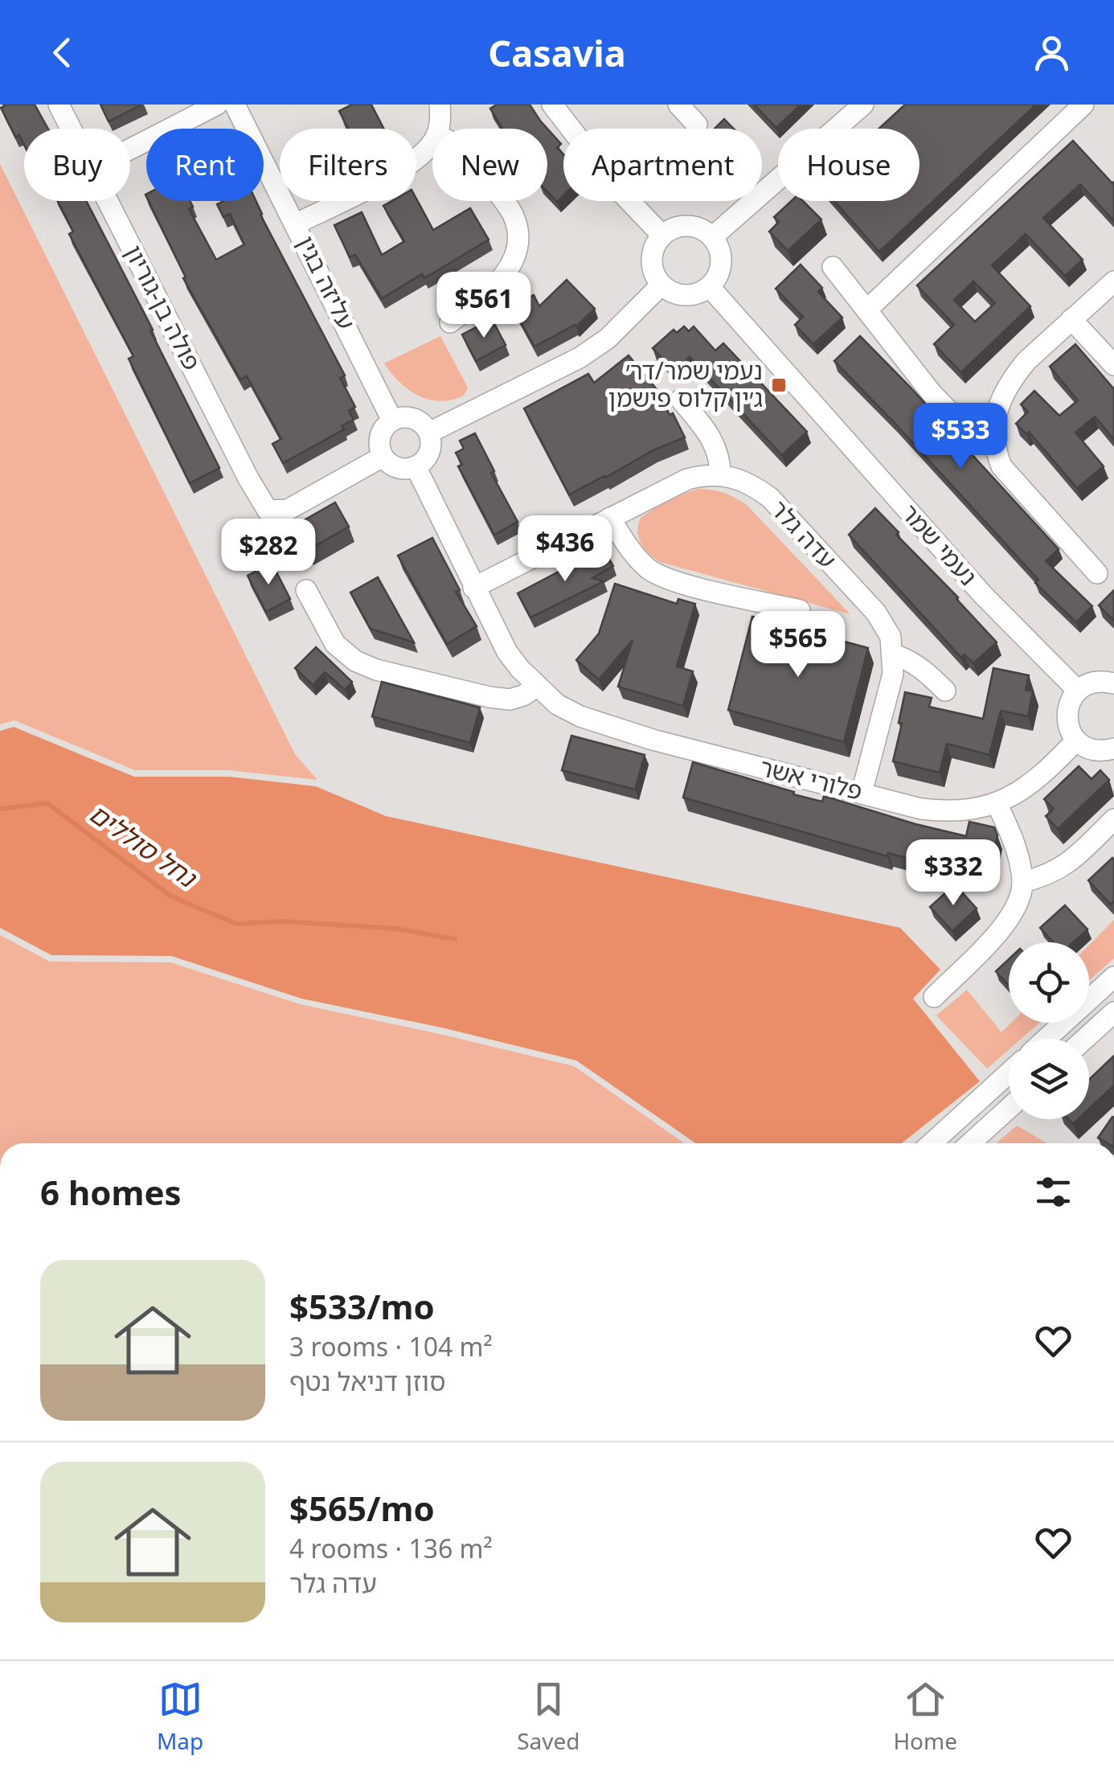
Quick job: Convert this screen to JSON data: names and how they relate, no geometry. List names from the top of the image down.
{
  "streets": {
    "street": [
      "עליזה בגין",
      "פולה בן-גוריון",
      "עדה גלר",
      "נעמי שמר",
      "פלורי אשר"
    ]
  },
  "crossings": [
    ["עליזה בגין", "פולה בן-גוריון"],
    ["עליזה בגין", "פלורי אשר"],
    ["פולה בן-גוריון", "פלורי אשר"],
    ["עדה גלר", "פלורי אשר"]
  ],
  "water": ["נחל סוללים"],
  "places": {
    "transit": ["נעמי שמר/דר׳ ג׳ין קלוס פישמן"]
  },
  "page": {
    "header": "Casavia",
    "chip": [
      "Buy",
      "Rent",
      "Filters",
      "New",
      "Apartment",
      "House"
    ],
    "price": [
      "$561",
      "$533",
      "$436",
      "$282",
      "$565",
      "$332"
    ],
    "heading": "6 homes",
    "list": [
      {
        "name": "$533/mo",
        "note": "3 rooms · 104 m² · סוזן דניאל נטף"
      },
      {
        "name": "$565/mo",
        "note": "4 rooms · 136 m² · עדה גלר"
      }
    ],
    "tabs": ["Map", "Saved", "Home"]
  }
}
